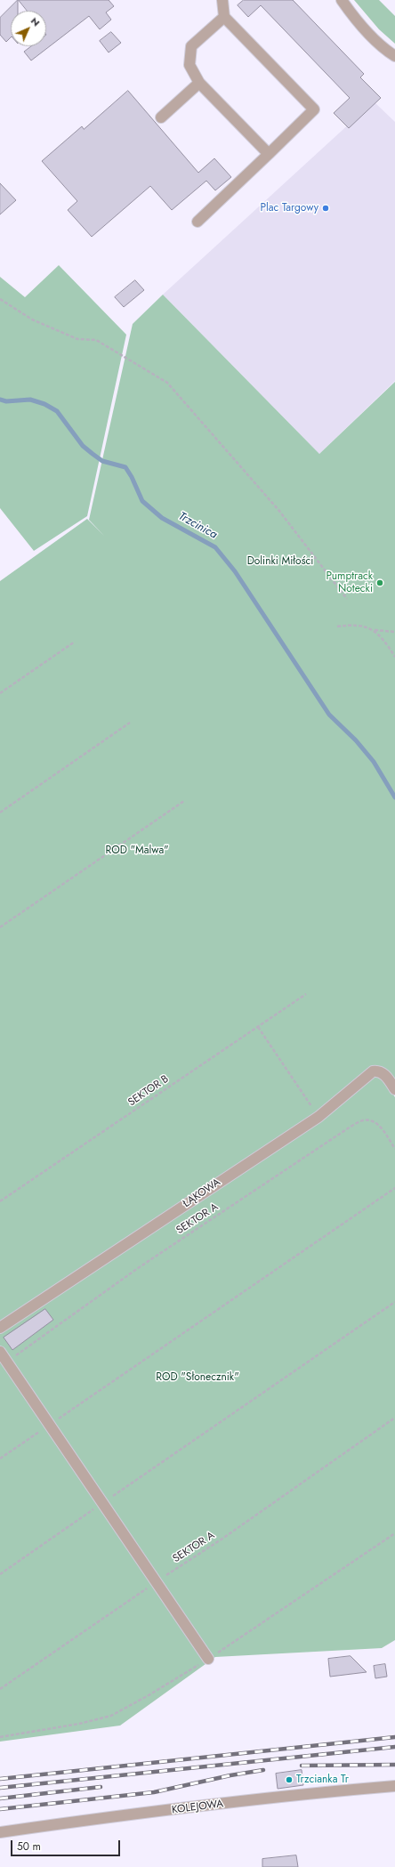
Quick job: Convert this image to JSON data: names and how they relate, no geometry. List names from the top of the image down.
{
  "streets": {
    "street": ["ŁĄKOWA", "KOLEJOWA"],
    "path": ["SEKTOR B", "SEKTOR A"]
  },
  "water": ["Trzcinica"],
  "parks": ["Dolinki Miłości", "ROD \"Malwa\"", "ROD \"Słonecznik\""],
  "places": ["Plac Targowy", "Pumptrack Notecki", "Trzcianka Tr"],
  "scale_bar": "50 m",
  "north": "top right"
}
